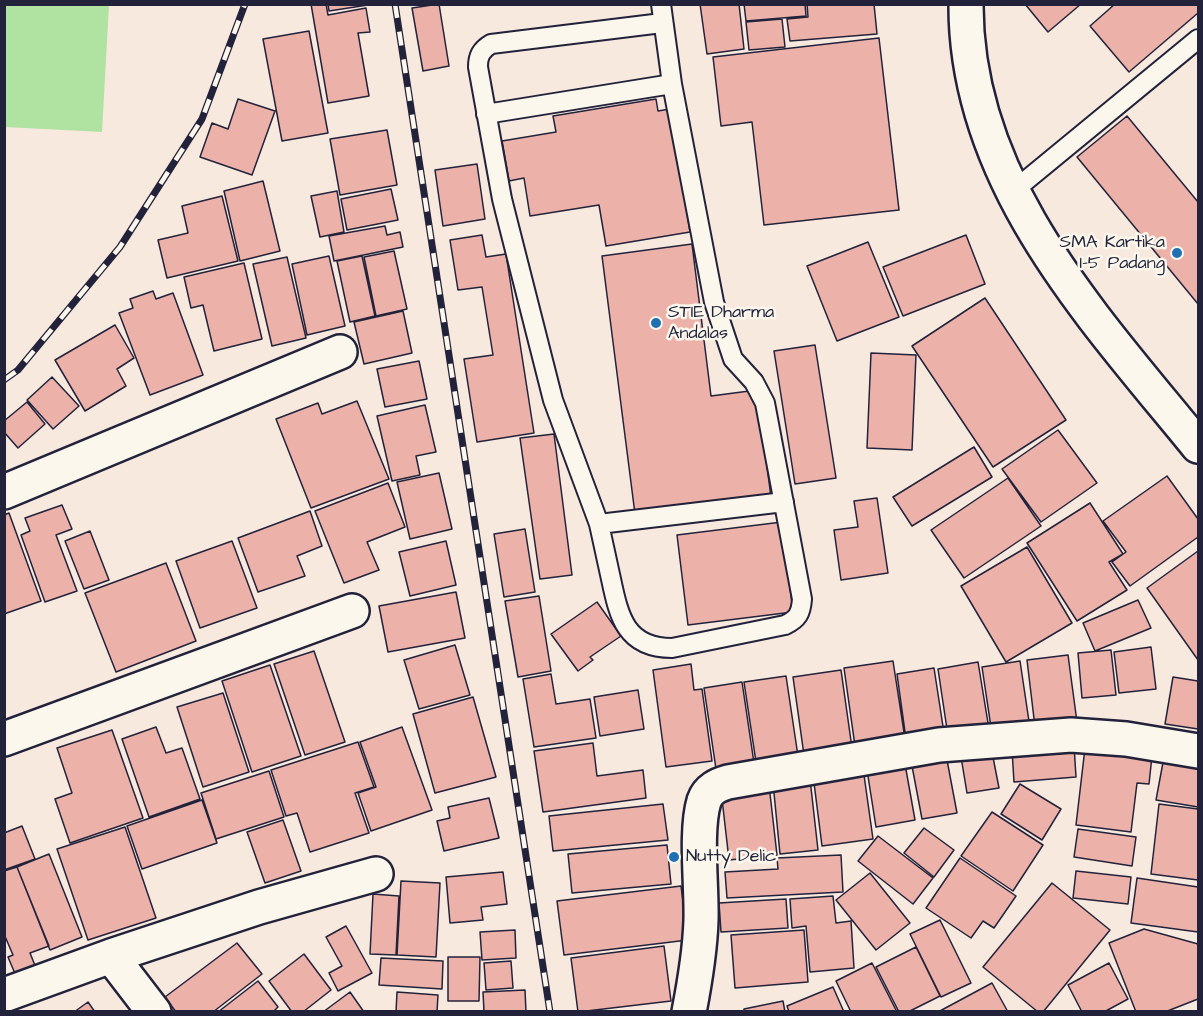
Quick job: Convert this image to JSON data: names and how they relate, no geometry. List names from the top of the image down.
{
  "places": ["SMA Kartika I-5 Padang", "STIE Dharma Andalas", "Nutty Delic"]
}
